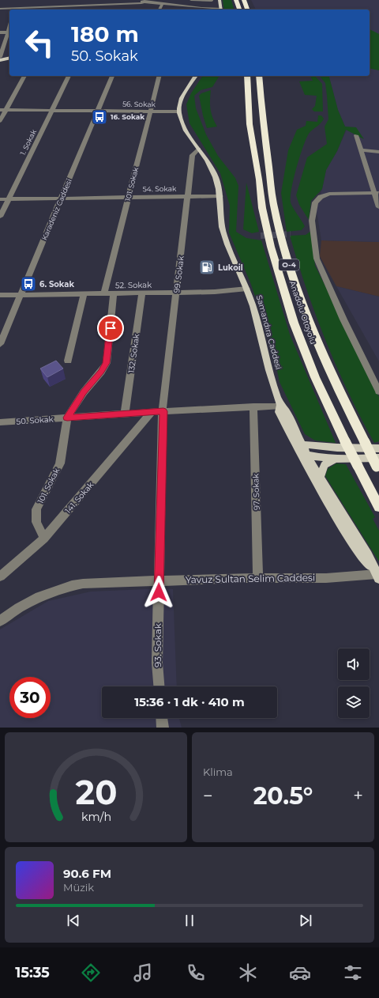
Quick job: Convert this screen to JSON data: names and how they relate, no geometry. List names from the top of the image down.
{
  "streets": {
    "highway": ["O-4", "Anadolu Otoyolu"],
    "main road": ["Samandıra Caddesi"],
    "street": [
      "56. Sokak",
      "1. Sokak",
      "101. Sokak",
      "54. Sokak",
      "Karadeniz Caddesi",
      "99. Sokak",
      "52. Sokak",
      "132. Sokak",
      "50. Sokak",
      "97. Sokak",
      "141. Sokak",
      "Yavuz Sultan Selim Caddesi",
      "93. Sokak"
    ]
  },
  "crossings": [
    ["56. Sokak", "101. Sokak"],
    ["56. Sokak", "Karadeniz Caddesi"],
    ["56. Sokak", "Samandıra Caddesi"],
    ["1. Sokak", "54. Sokak"],
    ["101. Sokak", "54. Sokak"],
    ["101. Sokak", "52. Sokak"],
    ["101. Sokak", "50. Sokak"],
    ["101. Sokak", "141. Sokak"],
    ["54. Sokak", "Karadeniz Caddesi"],
    ["54. Sokak", "99. Sokak"],
    ["54. Sokak", "Samandıra Caddesi"],
    ["Karadeniz Caddesi", "52. Sokak"],
    ["99. Sokak", "52. Sokak"],
    ["99. Sokak", "Samandıra Caddesi"],
    ["99. Sokak", "50. Sokak"],
    ["52. Sokak", "Samandıra Caddesi"],
    ["52. Sokak", "132. Sokak"],
    ["Samandıra Caddesi", "50. Sokak"],
    ["Samandıra Caddesi", "Yavuz Sultan Selim Caddesi"],
    ["132. Sokak", "50. Sokak"],
    ["50. Sokak", "97. Sokak"],
    ["50. Sokak", "141. Sokak"],
    ["97. Sokak", "Yavuz Sultan Selim Caddesi"],
    ["Yavuz Sultan Selim Caddesi", "93. Sokak"]
  ],
  "places": {
    "bus stop": ["16. Sokak", "6. Sokak"],
    "fuel station": ["Lukoil"]
  },
  "page": {
    "turn": ["180 m", "50. Sokak"],
    "limit": "30",
    "trip": "15:36 · 1 dk · 410 m",
    "tile": "Klima",
    "heat": ["−", "20.5°", "+"],
    "song": ["90.6 FM", "Müzik"],
    "tabs": "15:35",
    "gauge": ["20", "km/h"]
  }
}
